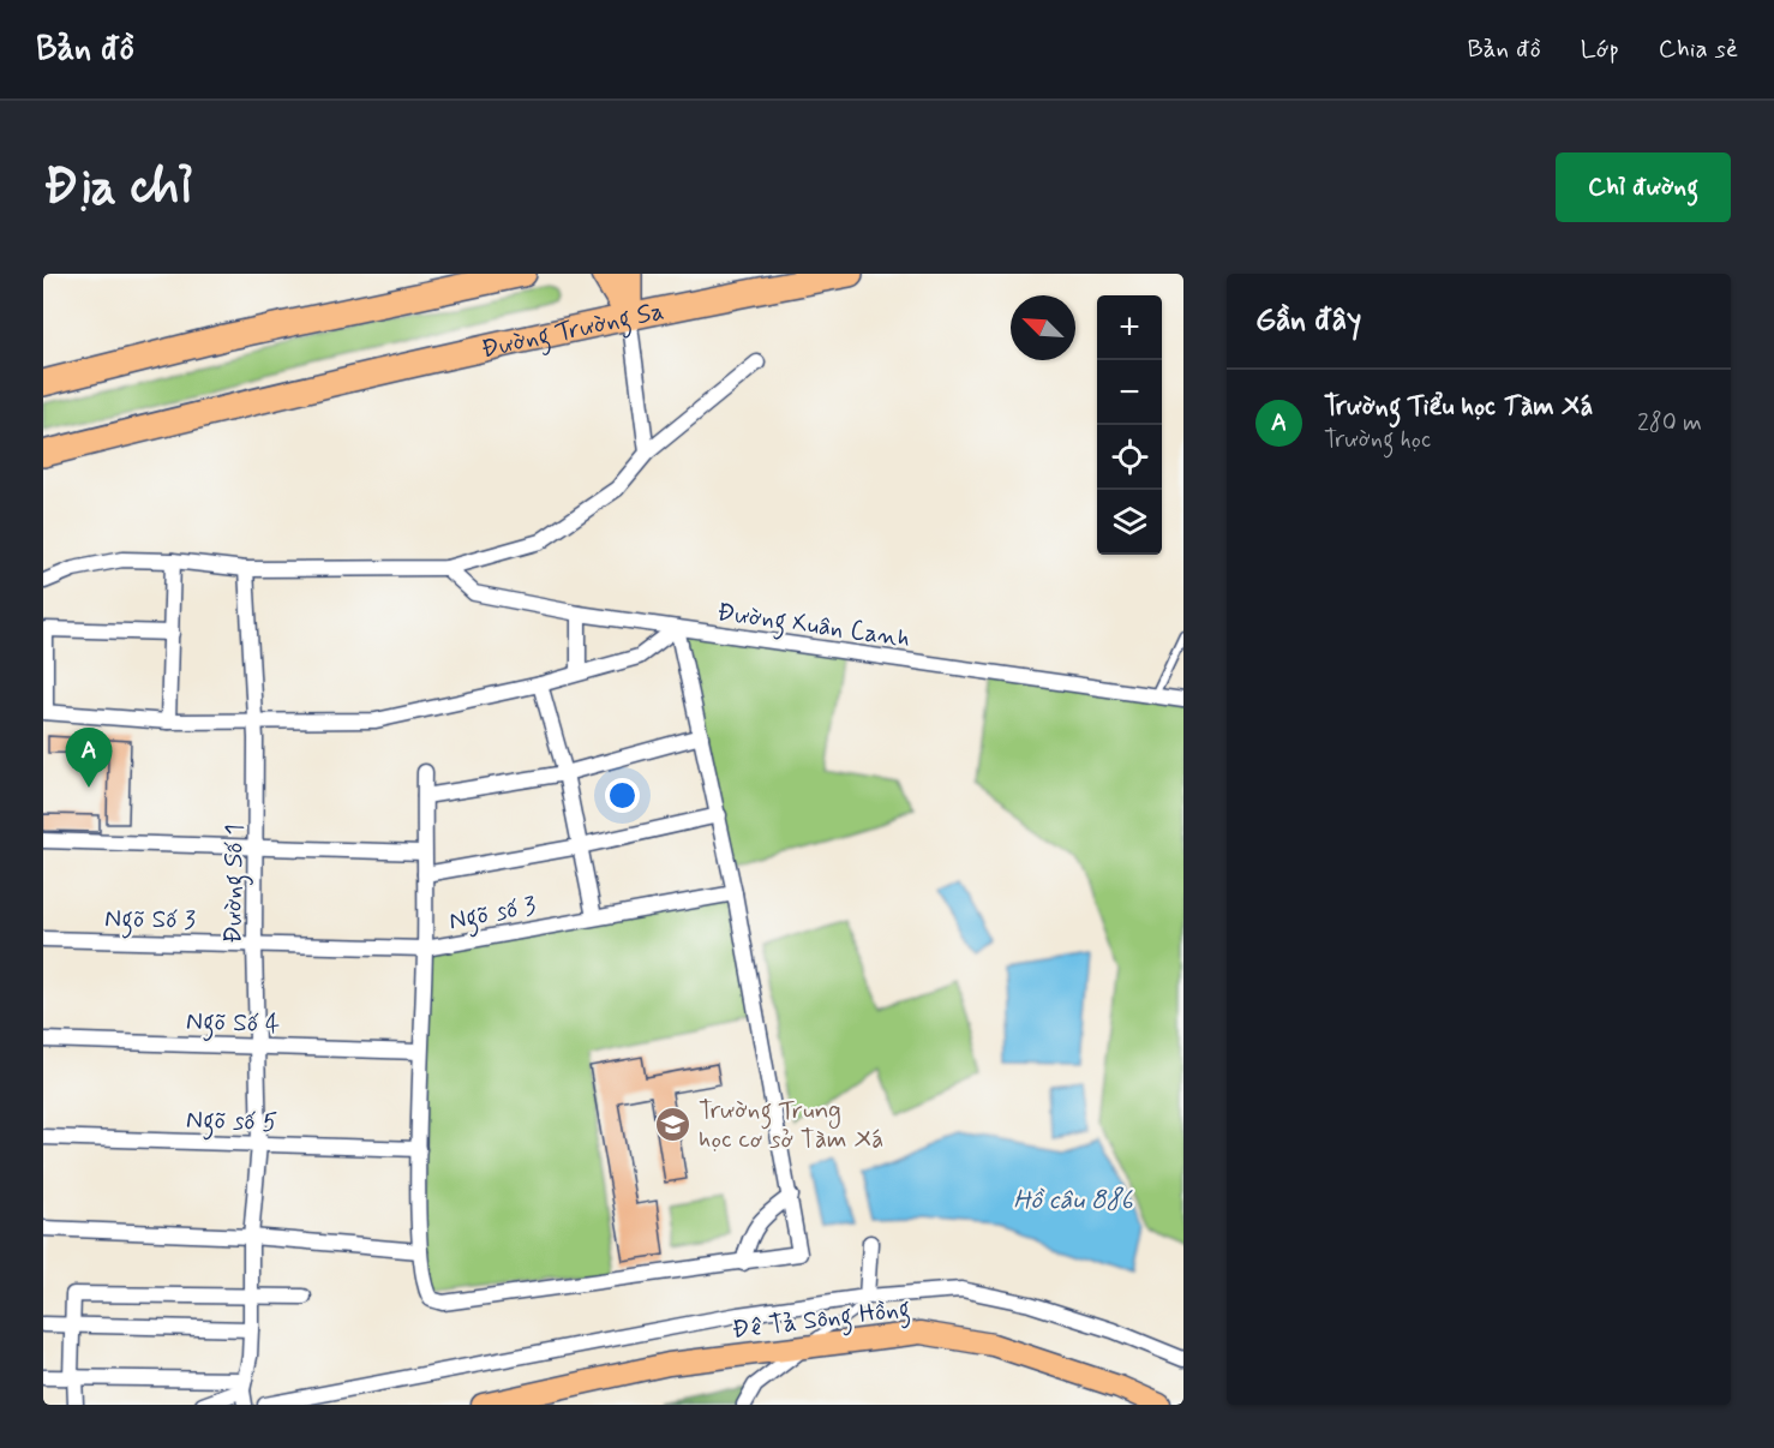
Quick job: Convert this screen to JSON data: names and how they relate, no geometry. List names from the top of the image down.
{
  "streets": {
    "highway": ["Đường Trường Sa"],
    "main road": ["Đê Tả Sông Hồng"],
    "street": [
      "Đường Xuân Canh",
      "Đường Số 1",
      "Ngõ số 3",
      "Ngõ Số 3",
      "Ngõ Số 4",
      "Ngõ số 5"
    ]
  },
  "crossings": [
    ["Đường Số 1", "Ngõ số 3"],
    ["Đường Số 1", "Ngõ Số 3"],
    ["Đường Số 1", "Ngõ Số 4"],
    ["Đường Số 1", "Ngõ số 5"],
    ["Ngõ số 3", "Ngõ Số 3"]
  ],
  "water": ["Hồ câu 886"],
  "places": {
    "school or university": ["Trường Trung học cơ sở Tàm Xá"]
  },
  "north": "top left",
  "page": {
    "header": "Bản đồ",
    "nav": ["Bản đồ", "Lớp", "Chia sẻ"],
    "buttons": "Chỉ đường",
    "title": "Địa chỉ",
    "heading": "Gần đây",
    "map_buttons": ["+", "−"],
    "list": [
      {
        "mark": "A",
        "name": "Trường Tiểu học Tàm Xá",
        "note": "Trường học",
        "value": "280 m"
      }
    ],
    "pins": "A"
  }
}
